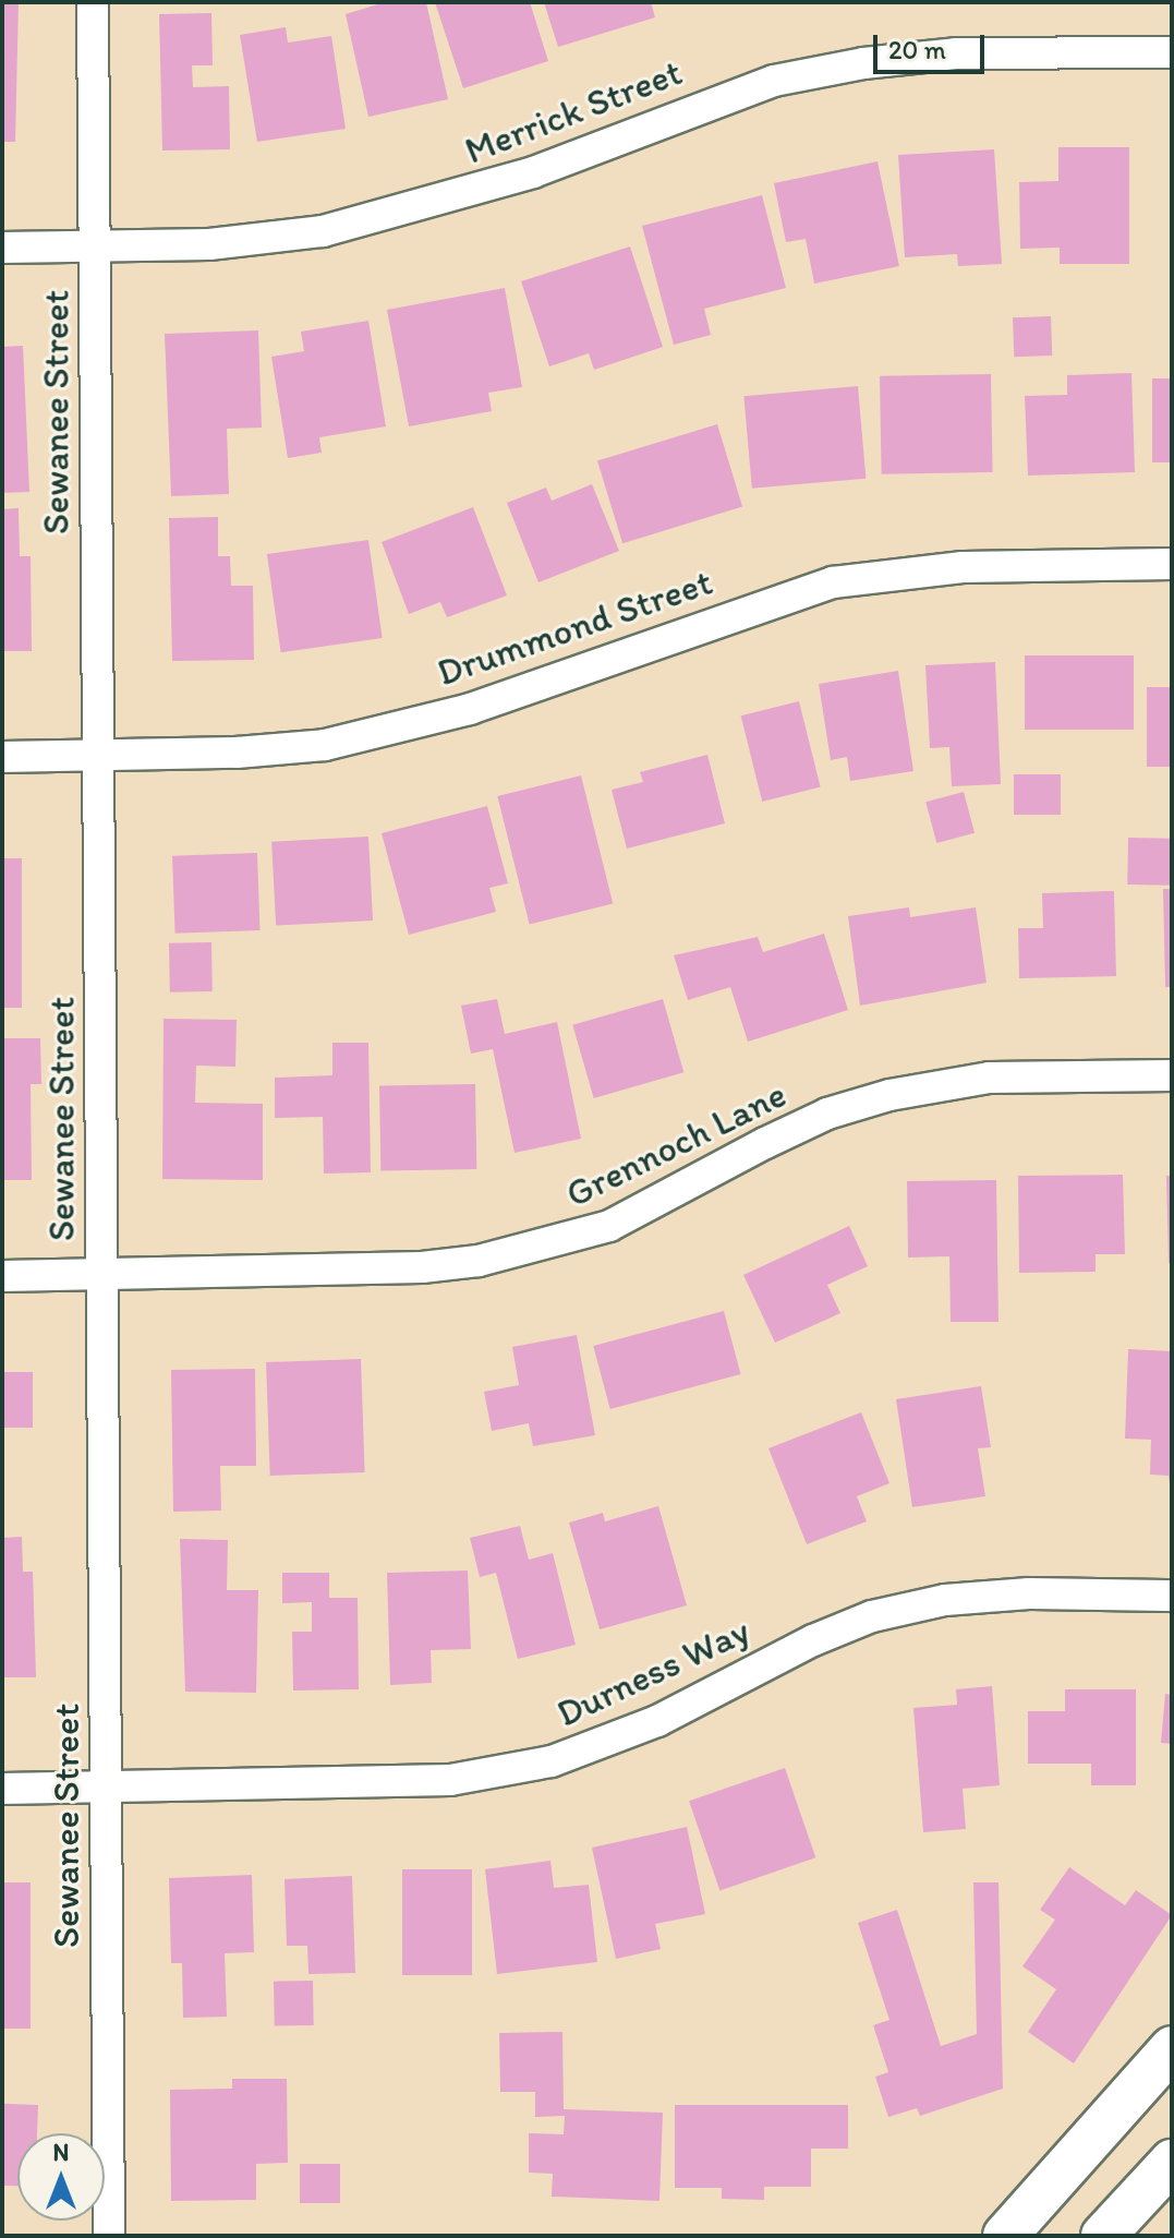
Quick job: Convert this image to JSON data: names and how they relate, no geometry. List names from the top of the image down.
{
  "streets": {
    "street": [
      "Merrick Street",
      "Sewanee Street",
      "Drummond Street",
      "Grennoch Lane",
      "Durness Way"
    ]
  },
  "crossings": [
    ["Merrick Street", "Sewanee Street"],
    ["Sewanee Street", "Drummond Street"],
    ["Sewanee Street", "Grennoch Lane"],
    ["Sewanee Street", "Durness Way"]
  ],
  "scale_bar": "20 m",
  "north": "top"
}
